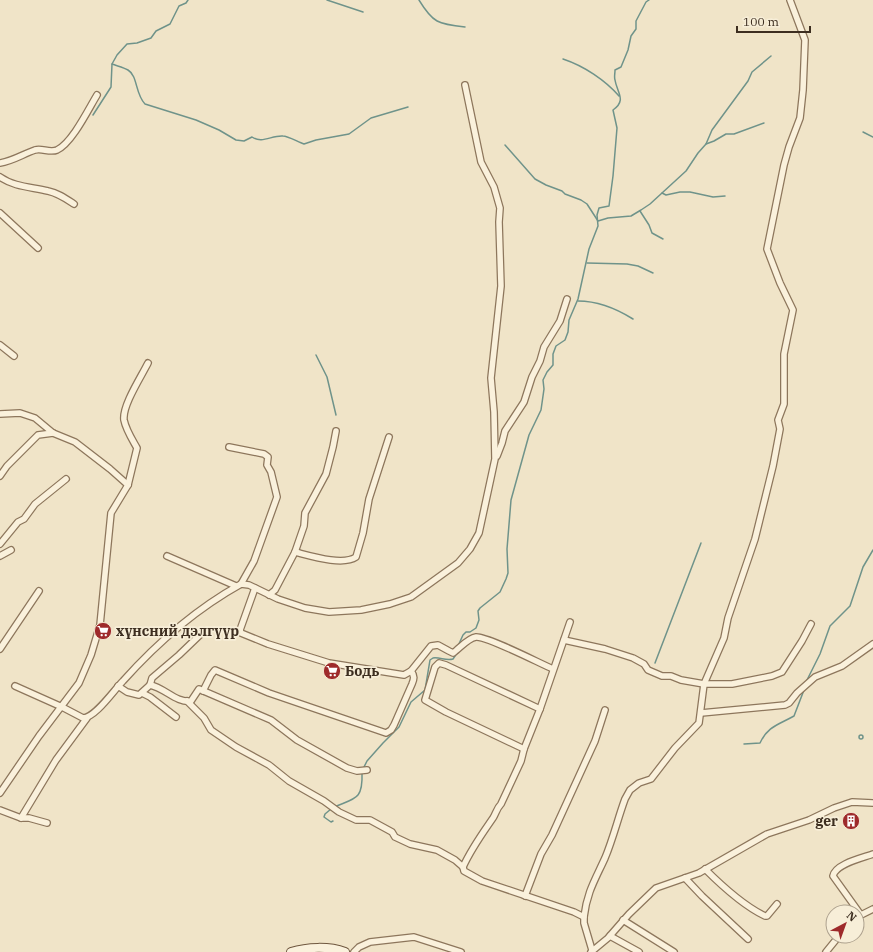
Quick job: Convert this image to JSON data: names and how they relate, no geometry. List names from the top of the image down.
{
  "places": {
    "supermarket": ["хүнсний дэлгүүр", "Бодь"],
    "building": ["ger"]
  },
  "scale_bar": "100 m",
  "north": "top right"
}
